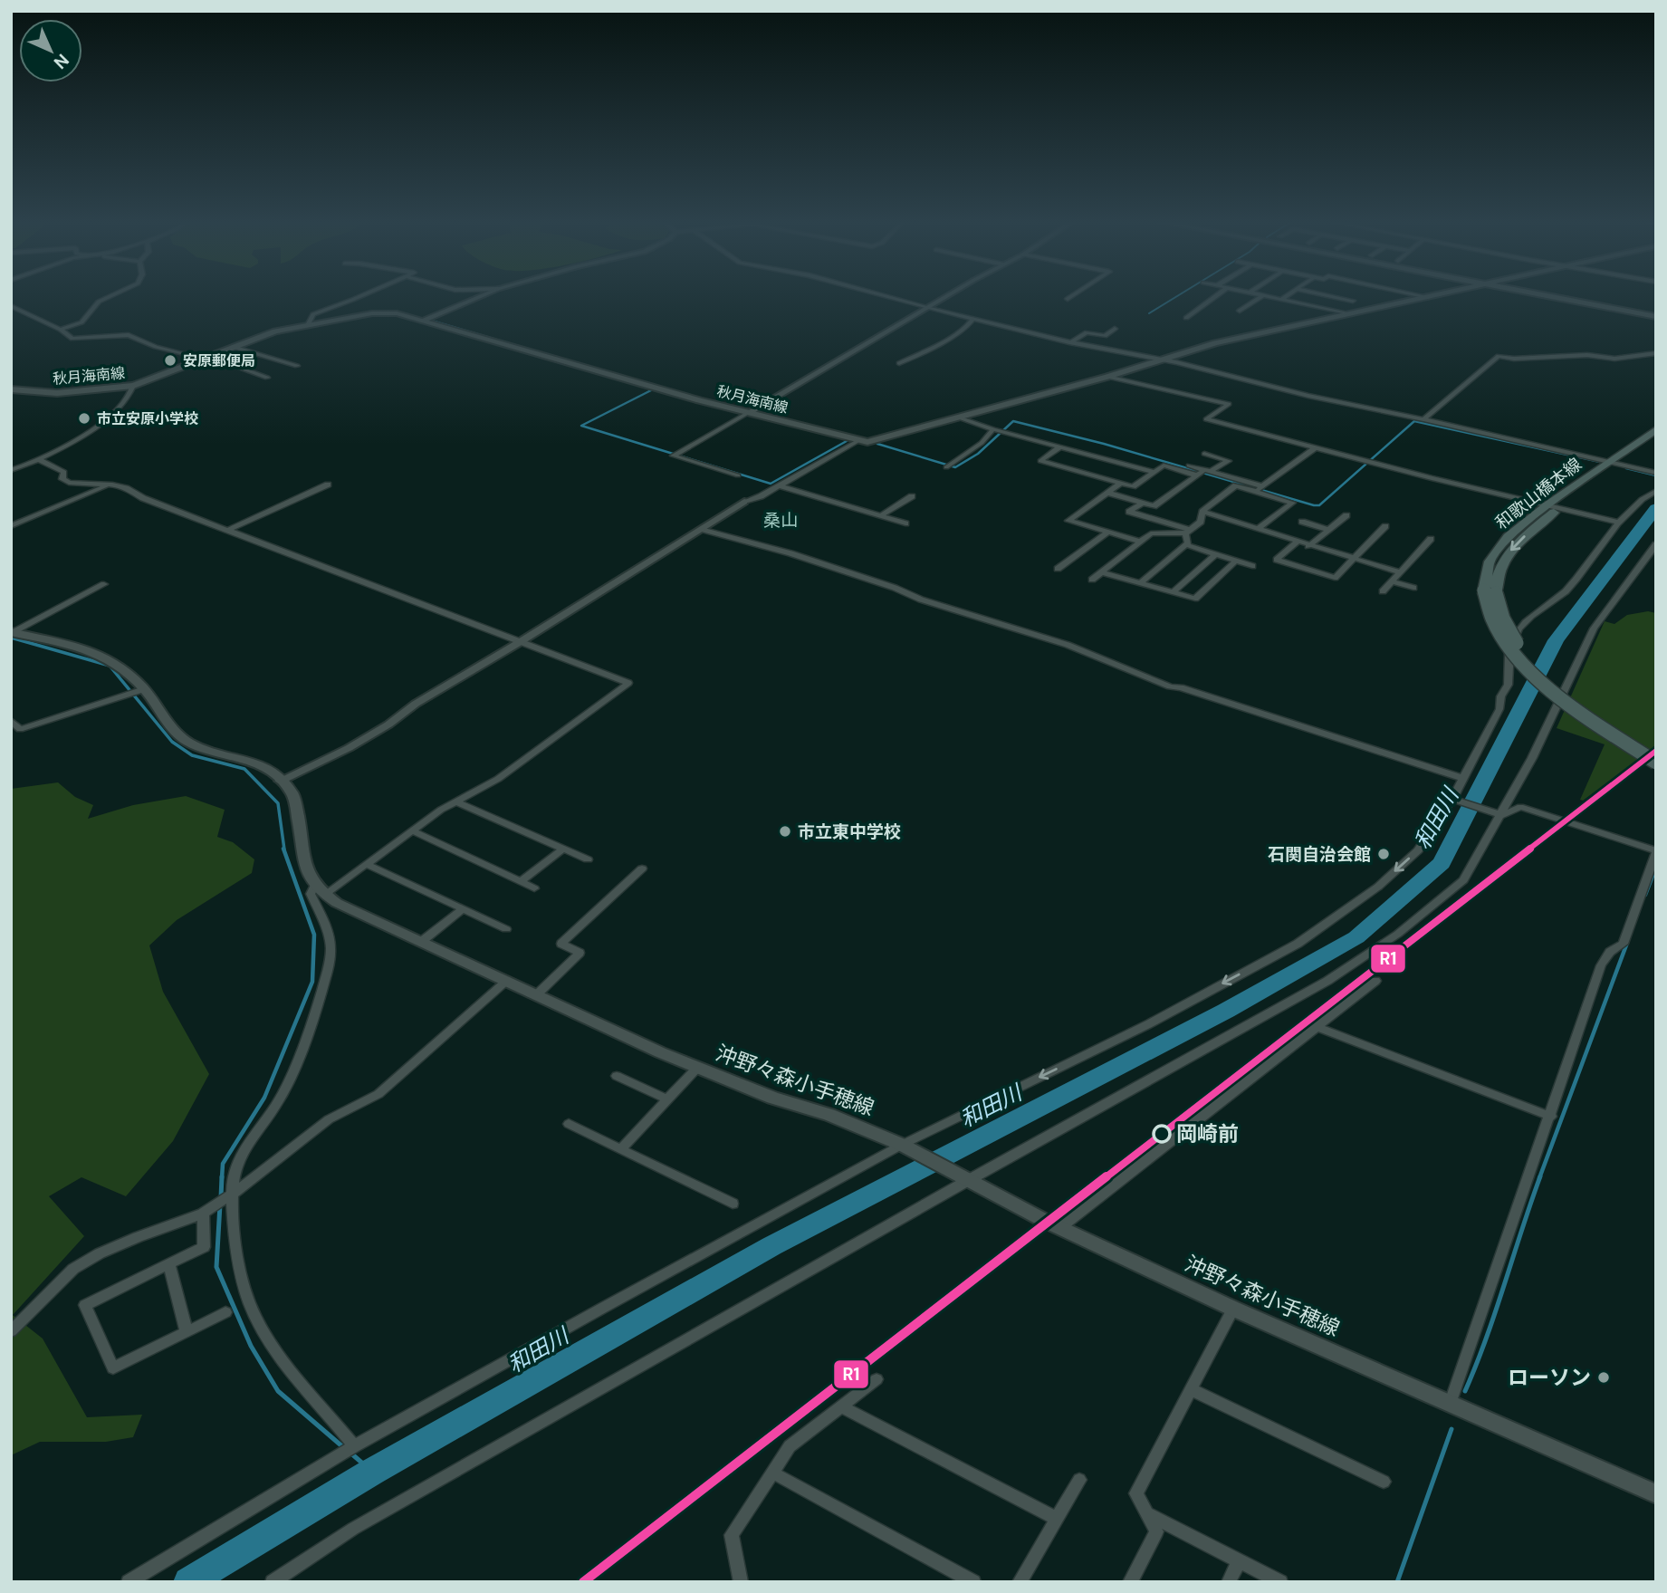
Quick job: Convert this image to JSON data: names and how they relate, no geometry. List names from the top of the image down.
{
  "streets": {
    "main road": ["秋月海南線", "和歌山橋本線", "沖野々森小手穂線"]
  },
  "districts": ["桑山"],
  "water": ["和田川"],
  "places": [
    "安原郵便局",
    "市立安原小学校",
    "市立東中学校",
    "石関自治会館",
    "岡崎前",
    "ローソン"
  ],
  "lines": ["transit line R1"],
  "north": "bottom right"
}
